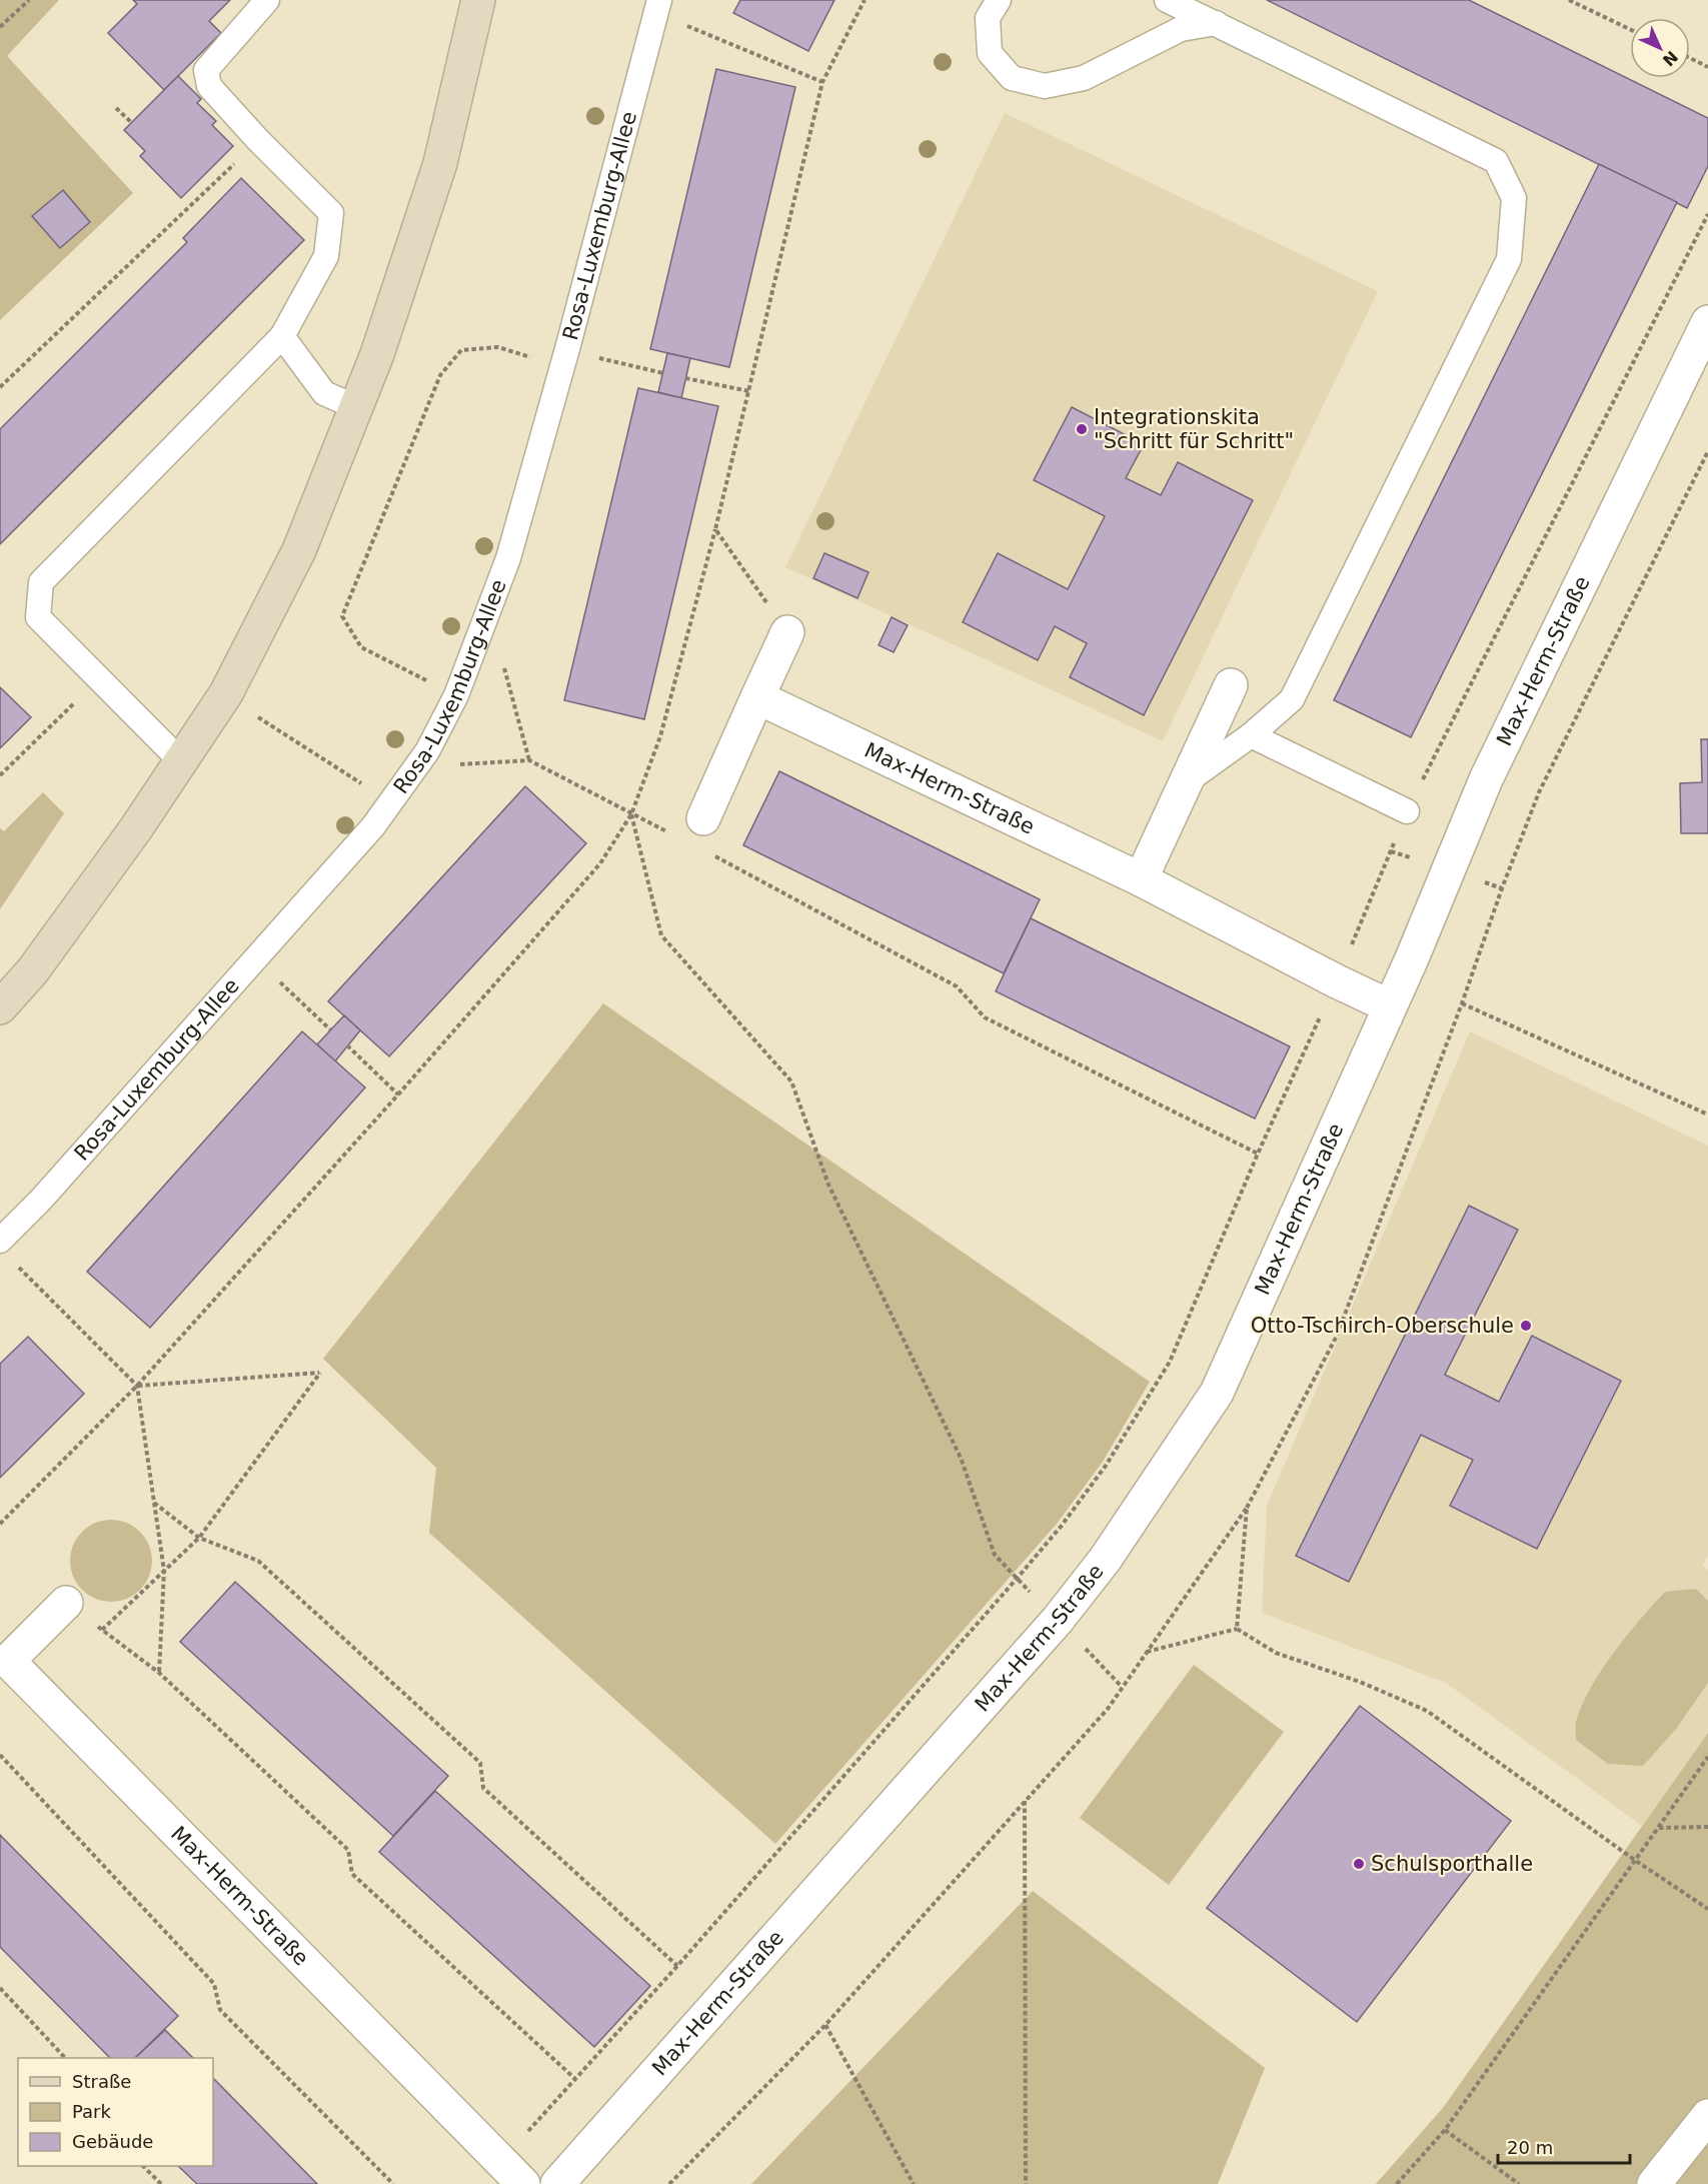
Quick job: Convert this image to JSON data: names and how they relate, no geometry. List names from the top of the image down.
{
  "streets": {
    "street": ["Max-Herm-Straße"],
    "lane": ["Rosa-Luxemburg-Allee"]
  },
  "places": ["Integrationskita \"Schritt für Schritt\"", "Otto-Tschirch-Oberschule", "Schulsporthalle"],
  "legend": ["Straße", "Park", "Gebäude"],
  "scale_bar": "20 m",
  "north": "bottom right"
}
